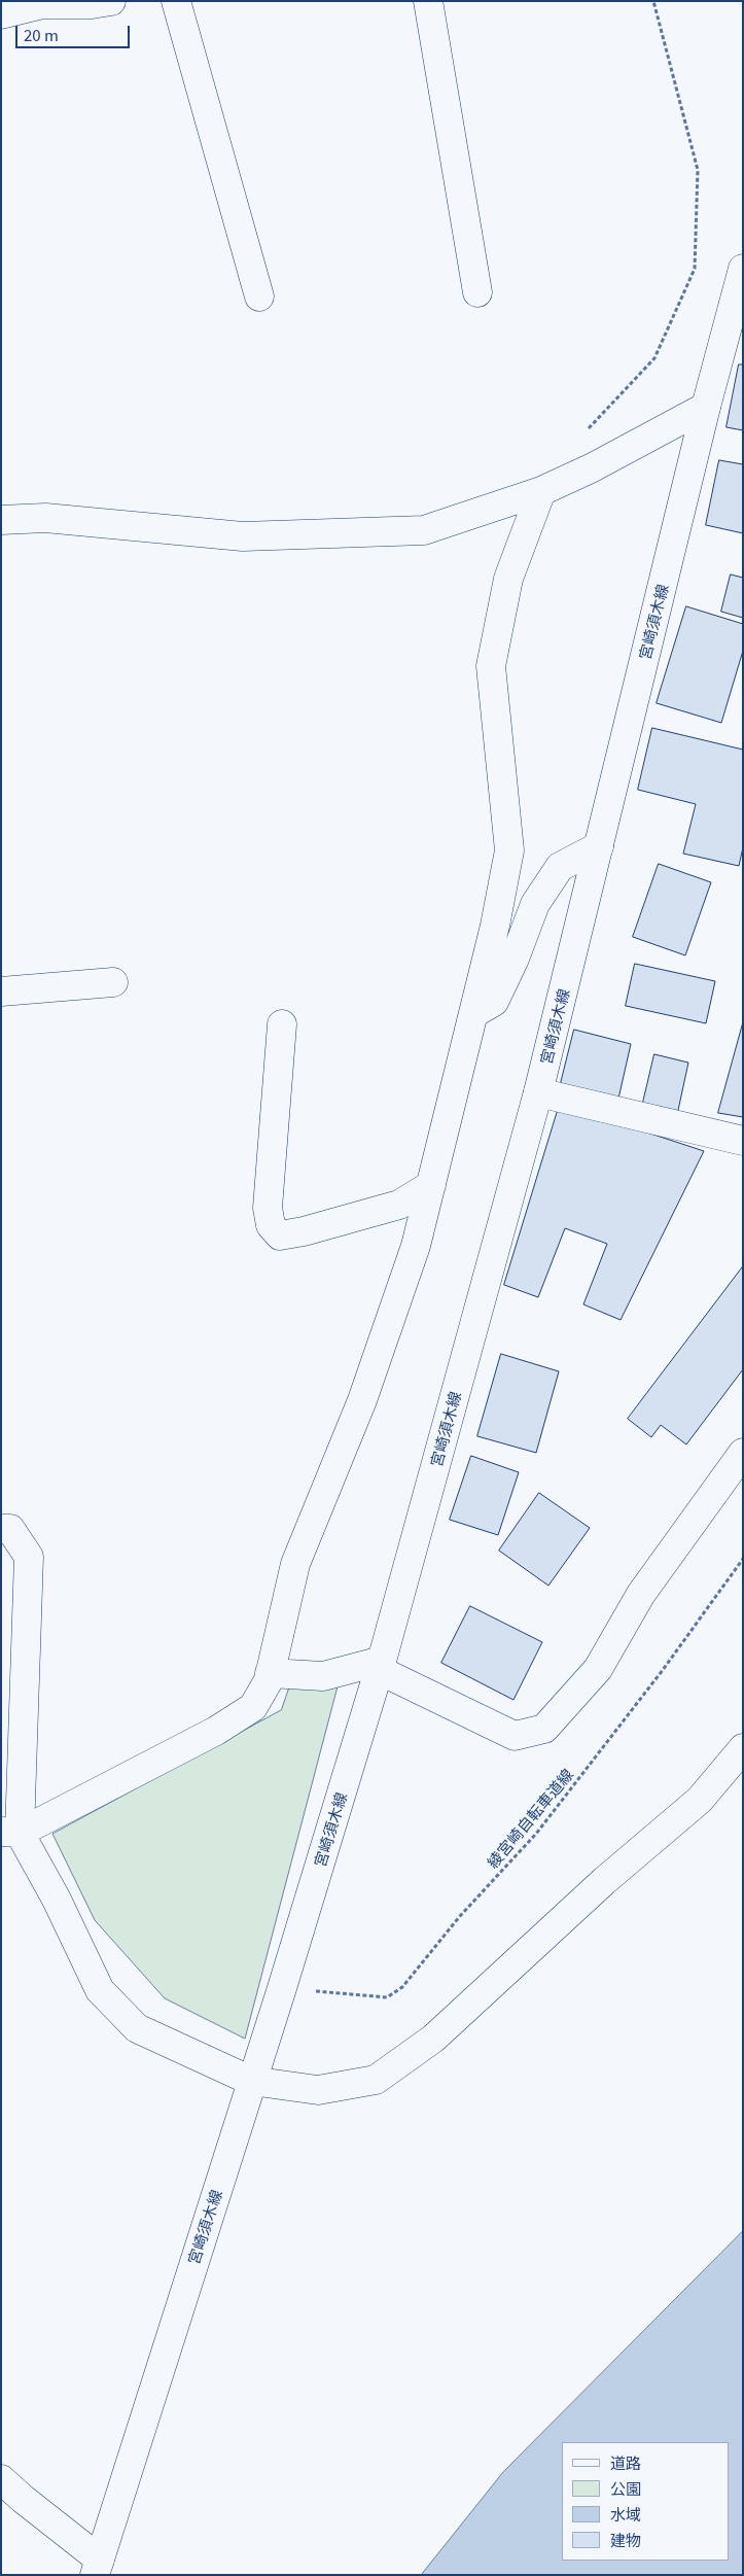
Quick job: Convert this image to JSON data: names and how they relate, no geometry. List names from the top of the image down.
{
  "streets": {
    "street": ["宮崎須木線"],
    "path": ["綾宮崎自転車道線"]
  },
  "crossings": [
    ["宮崎須木線", "綾宮崎自転車道線"]
  ],
  "legend": [
    "道路",
    "公園",
    "水域",
    "建物"
  ],
  "scale_bar": "20 m"
}
